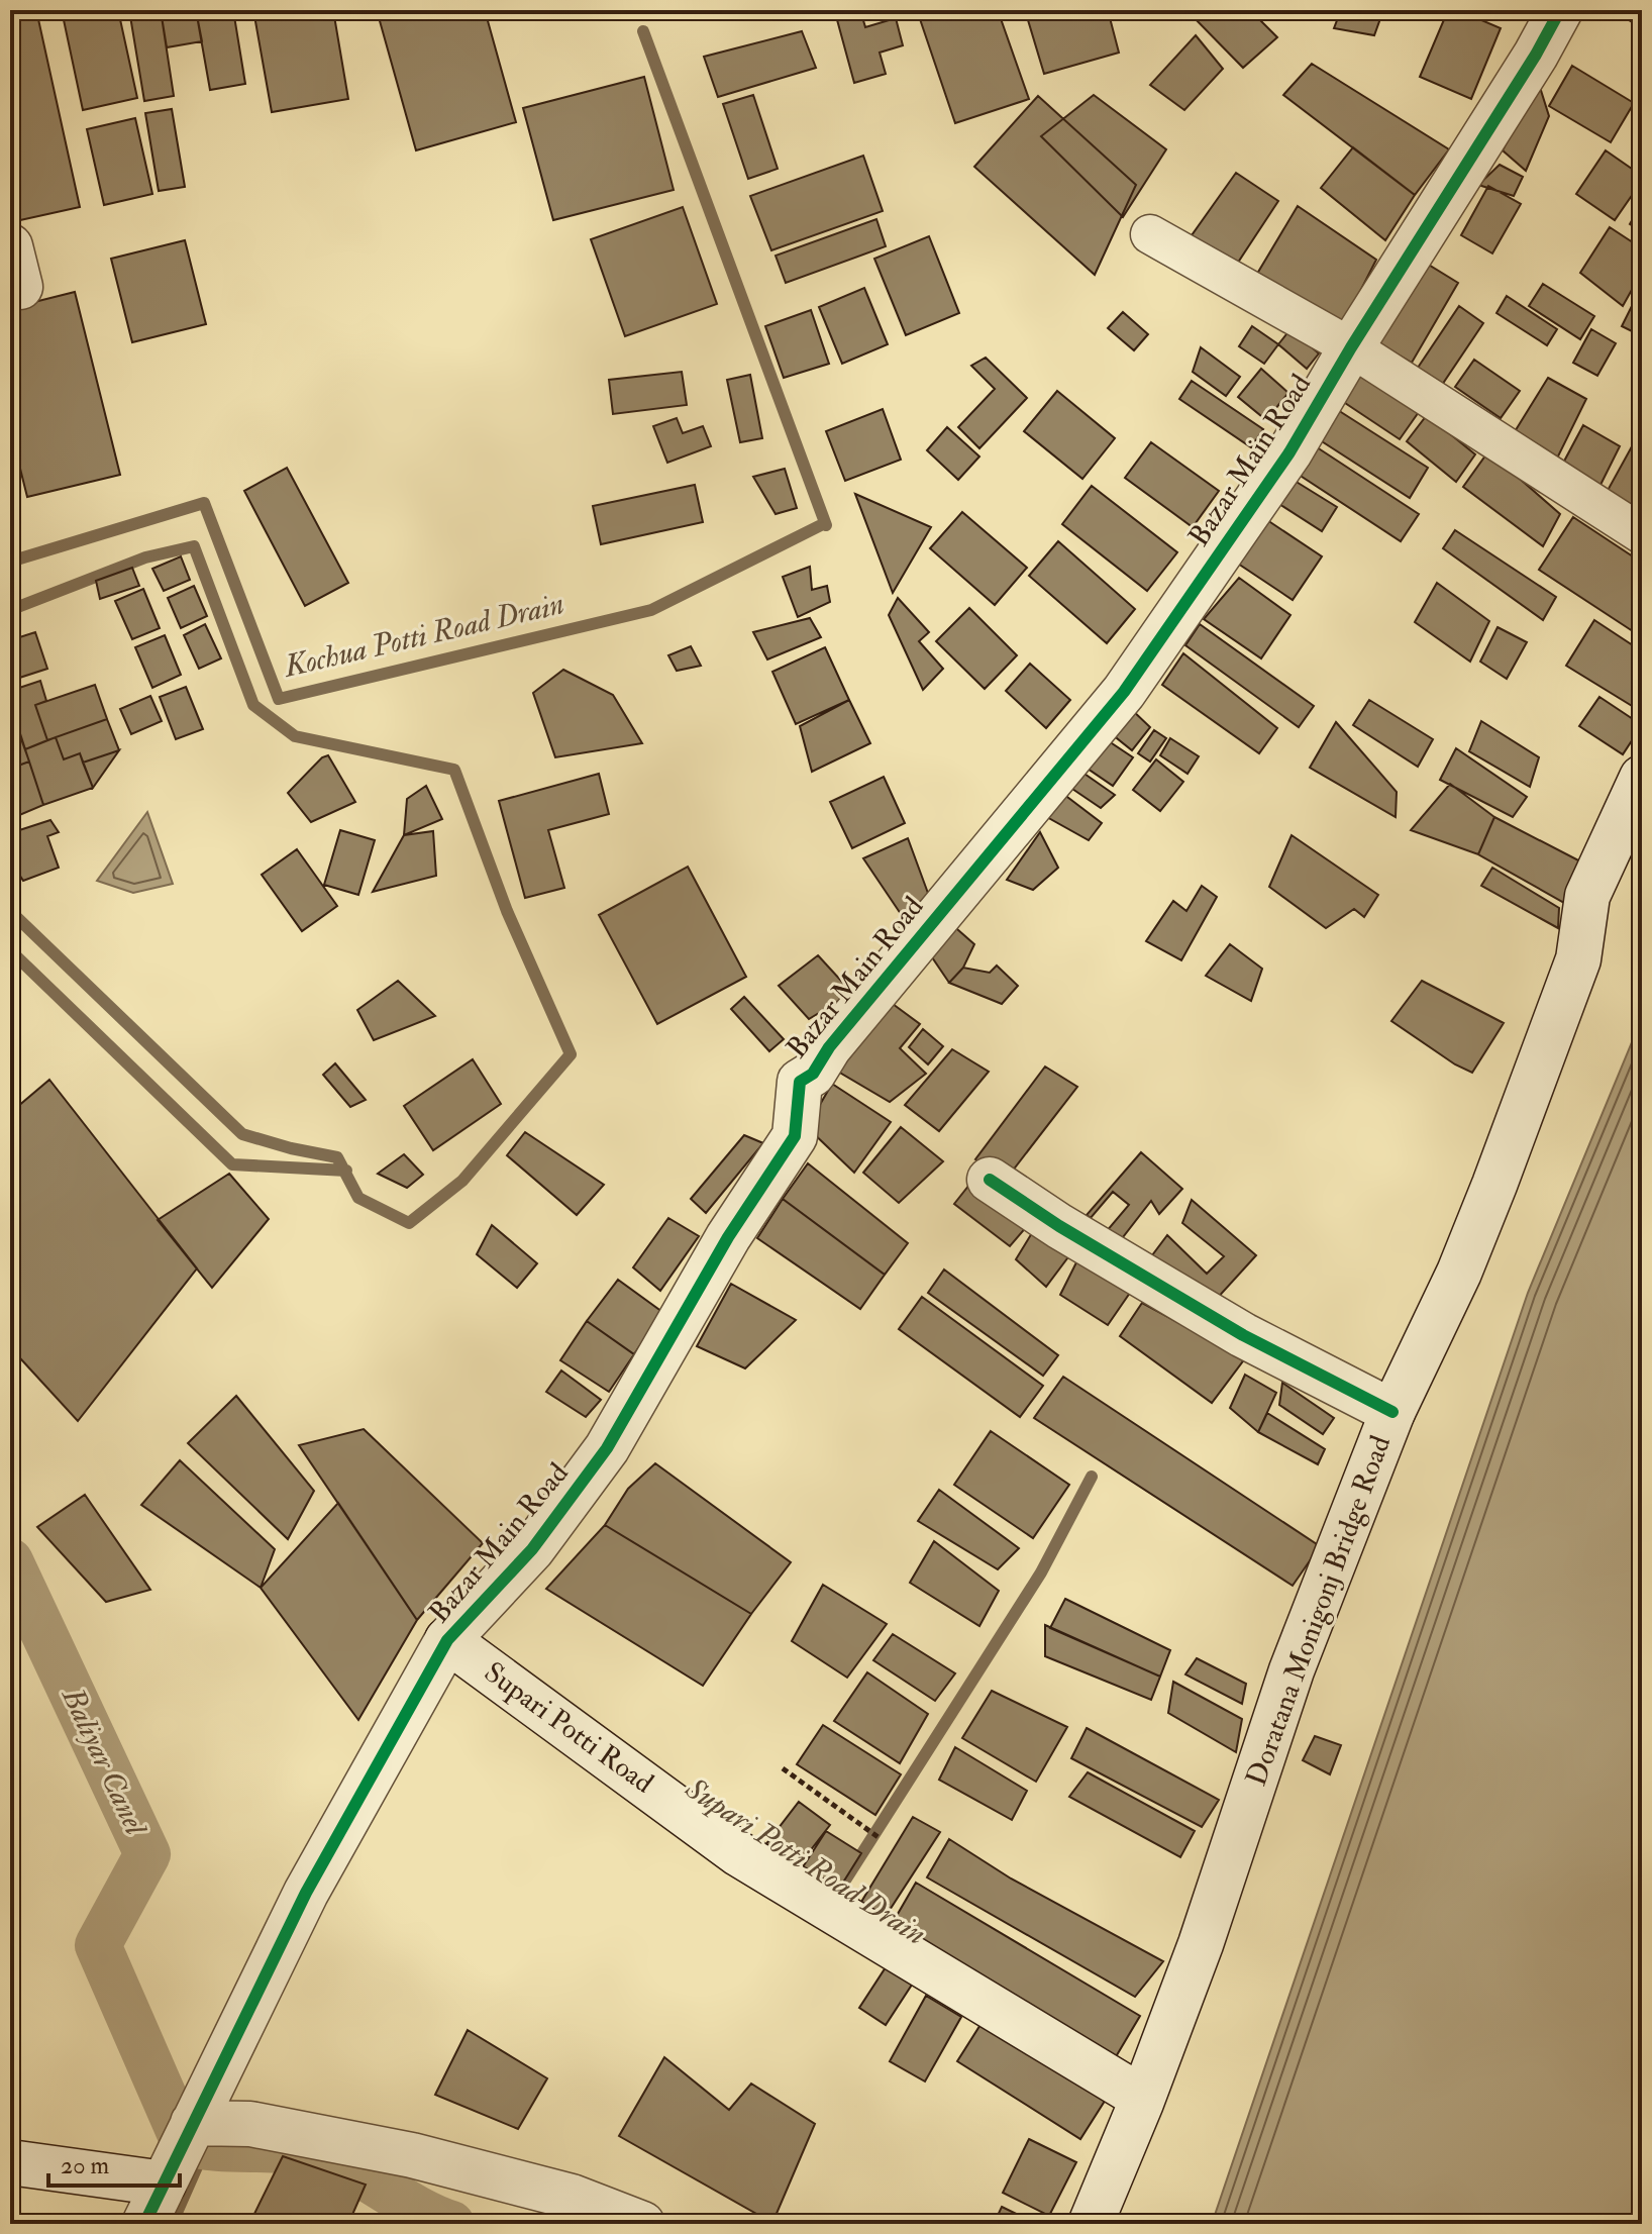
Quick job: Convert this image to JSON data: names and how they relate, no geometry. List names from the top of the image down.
{
  "streets": {
    "street": ["Bazar Main Road", "Doratana Monigonj Bridge Road", "Supari Potti Road"]
  },
  "crossings": [
    ["Bazar Main Road", "Supari Potti Road"],
    ["Doratana Monigonj Bridge Road", "Supari Potti Road"]
  ],
  "water": ["Kochua Potti Road Drain", "Baliyar Canel", "Supari Potti Road Drain"],
  "scale_bar": "20 m"
}
